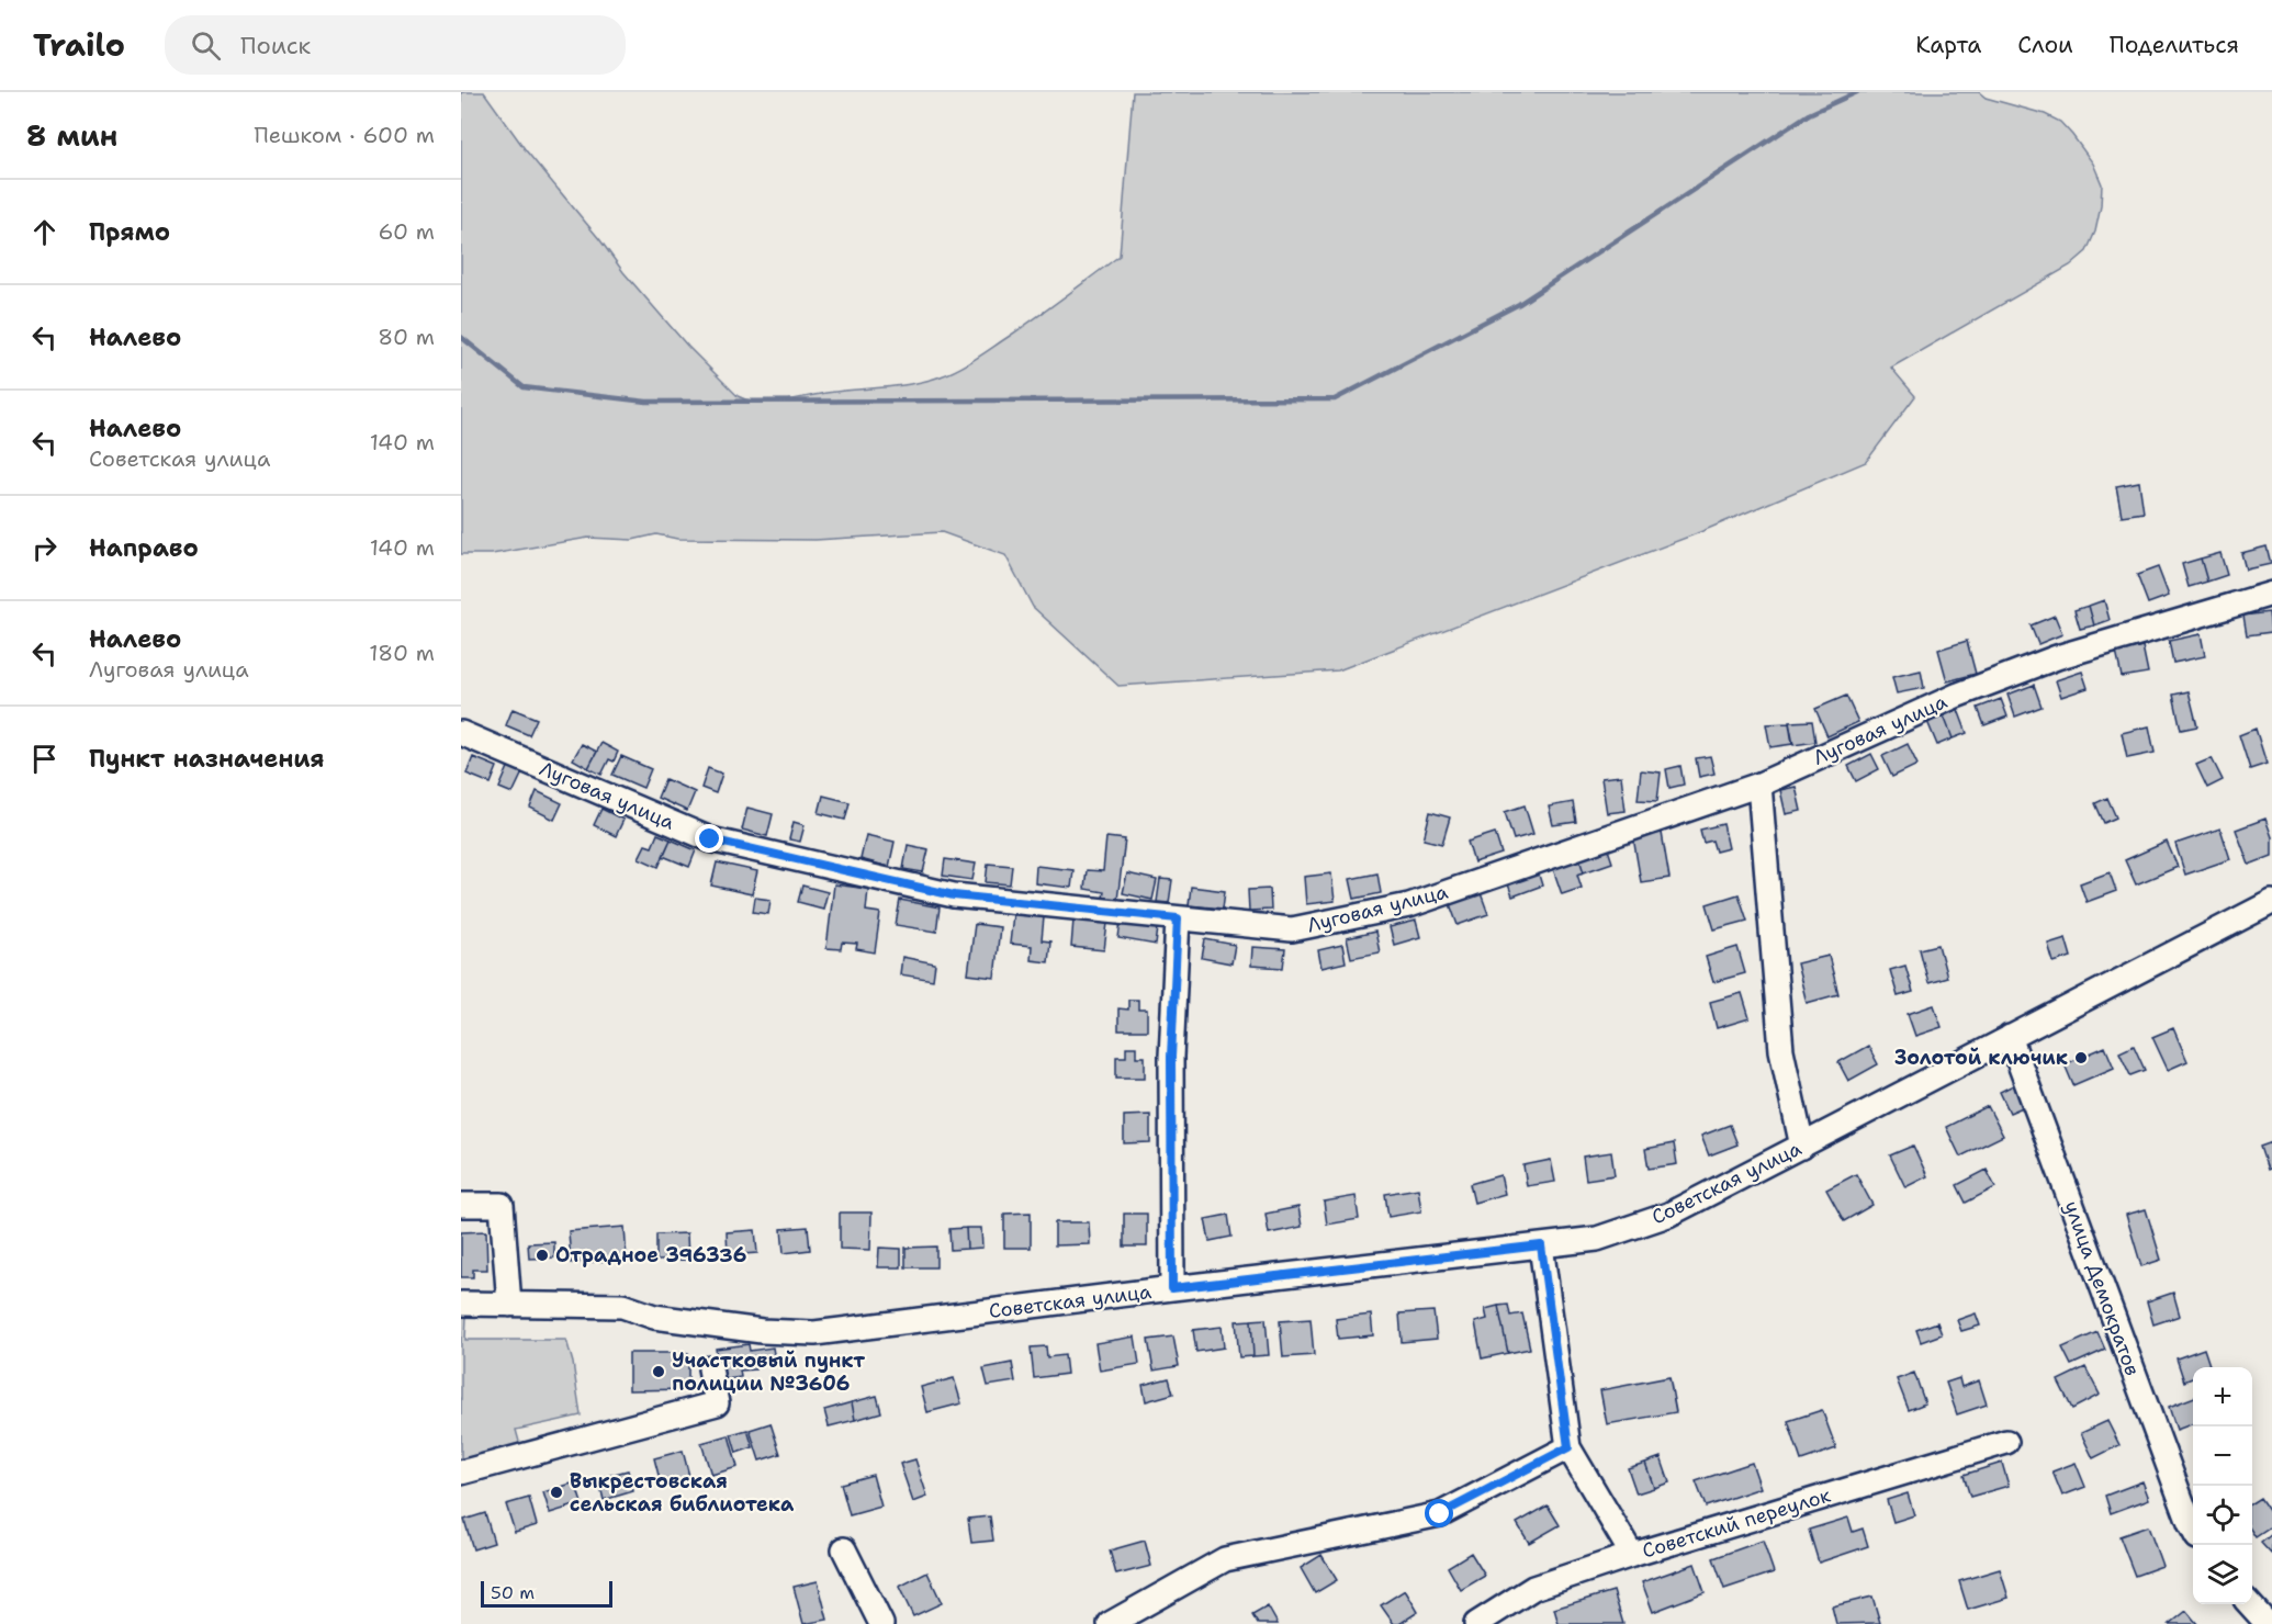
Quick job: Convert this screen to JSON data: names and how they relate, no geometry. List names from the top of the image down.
{
  "streets": {
    "street": [
      "Луговая улица",
      "Советская улица",
      "улица Демократов",
      "Советский переулок"
    ]
  },
  "crossings": [
    ["Советская улица", "улица Демократов"]
  ],
  "places": [
    "Золотой ключик",
    "Отрадное 396336",
    "Участковый пункт полиции №3606",
    "Выкрестовская сельская библиотека"
  ],
  "scale_bar": "50 m",
  "page": {
    "header": "Trailo",
    "search": "Поиск",
    "nav": ["Карта", "Слои", "Поделиться"],
    "heading": ["8 мин", "Пешком · 600 m"],
    "list": [
      ["Прямо", "60 m"],
      ["Налево", "80 m"],
      ["Налево", "Советская улица", "140 m"],
      ["Направо", "140 m"],
      ["Налево", "Луговая улица", "180 m"],
      "Пункт назначения"
    ],
    "map_buttons": ["+", "−"],
    "scale": "50 m"
  }
}
